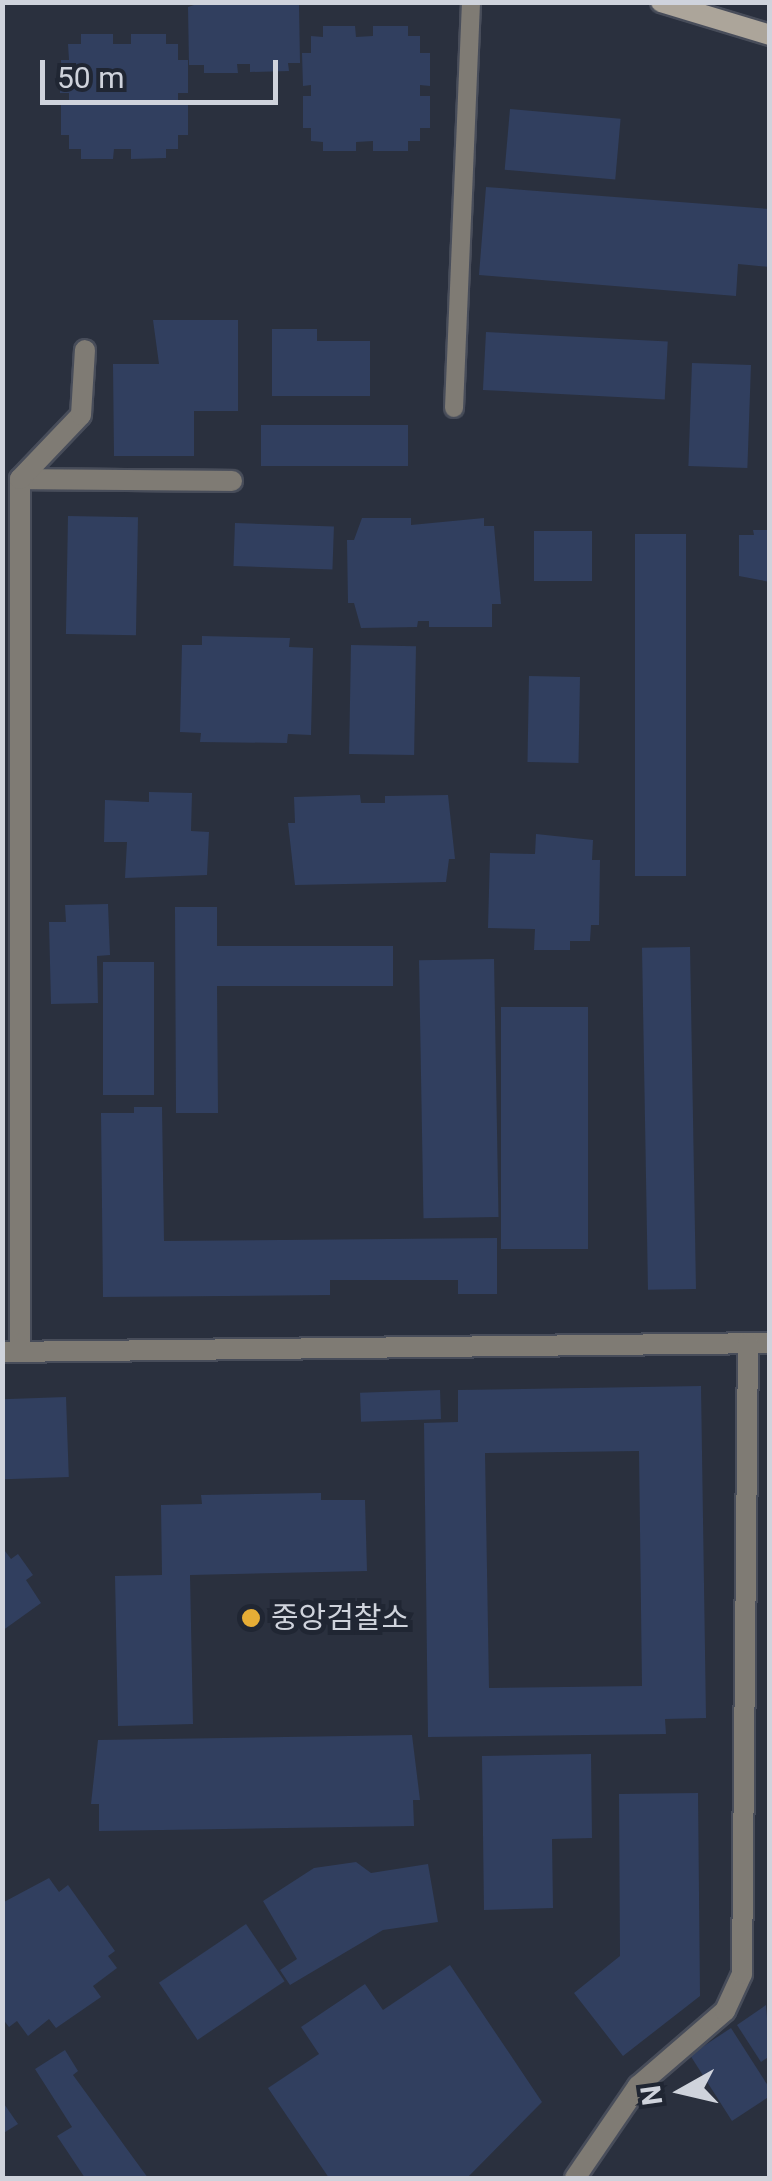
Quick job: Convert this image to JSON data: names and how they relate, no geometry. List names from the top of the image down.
{
  "places": ["중앙검찰소"],
  "scale_bar": "50 m",
  "north": "left"
}
